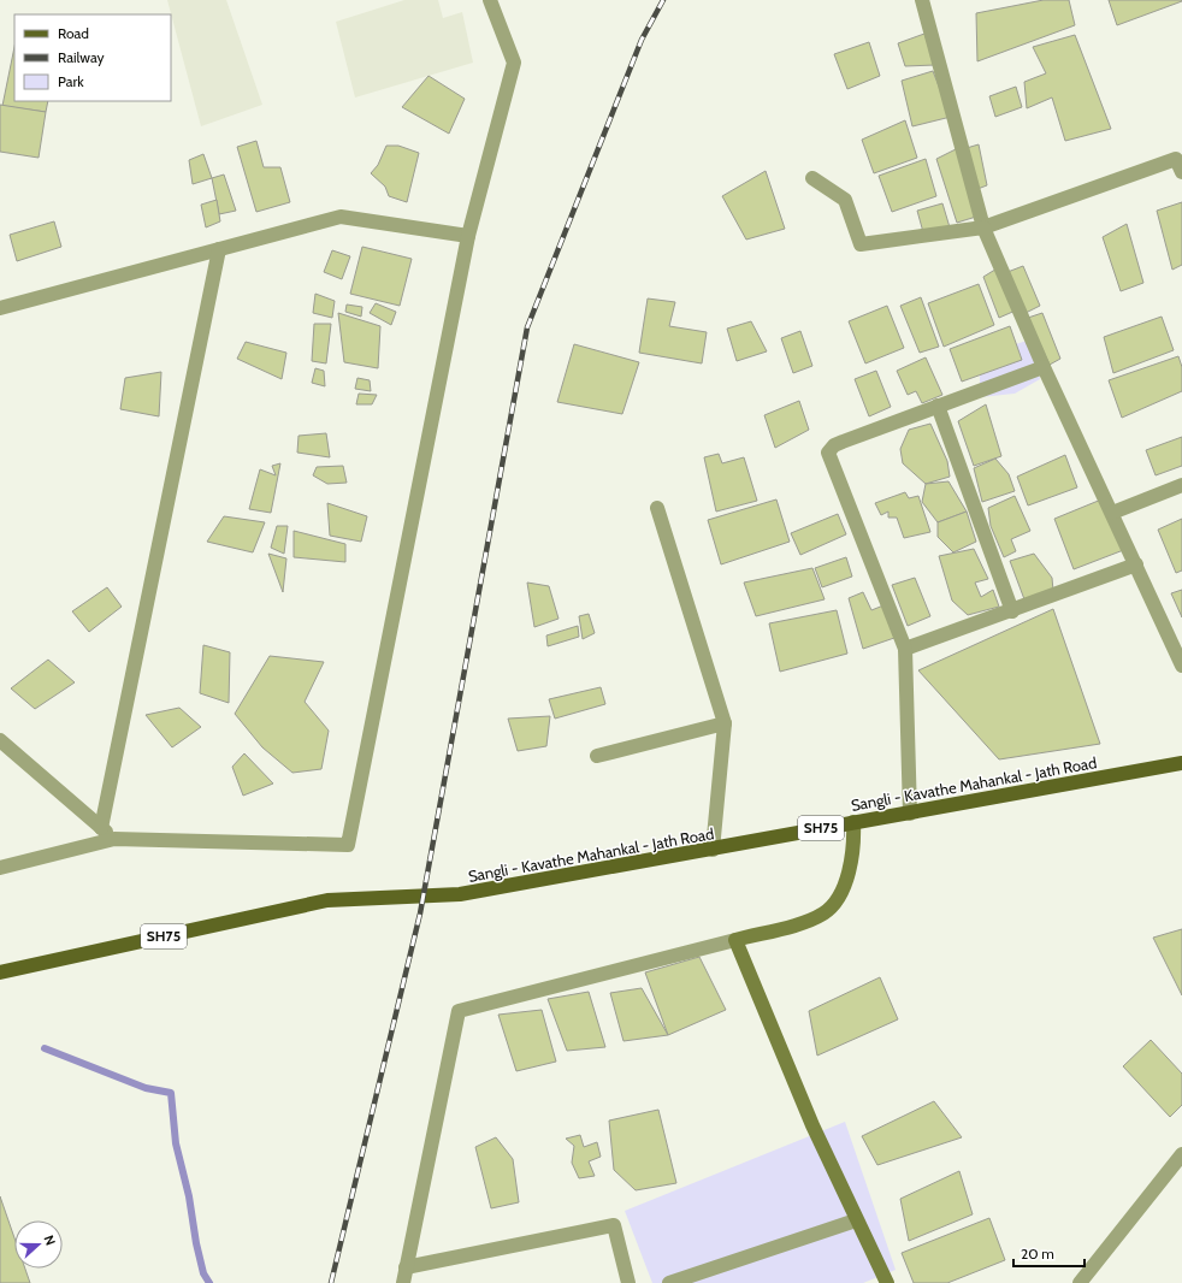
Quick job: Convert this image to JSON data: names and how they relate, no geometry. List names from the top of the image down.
{
  "streets": {
    "main road": ["Sangli - Kavathe Mahankal - Jath Road", "SH75"]
  },
  "legend": ["Road", "Railway", "Park"],
  "scale_bar": "20 m",
  "north": "right"
}
